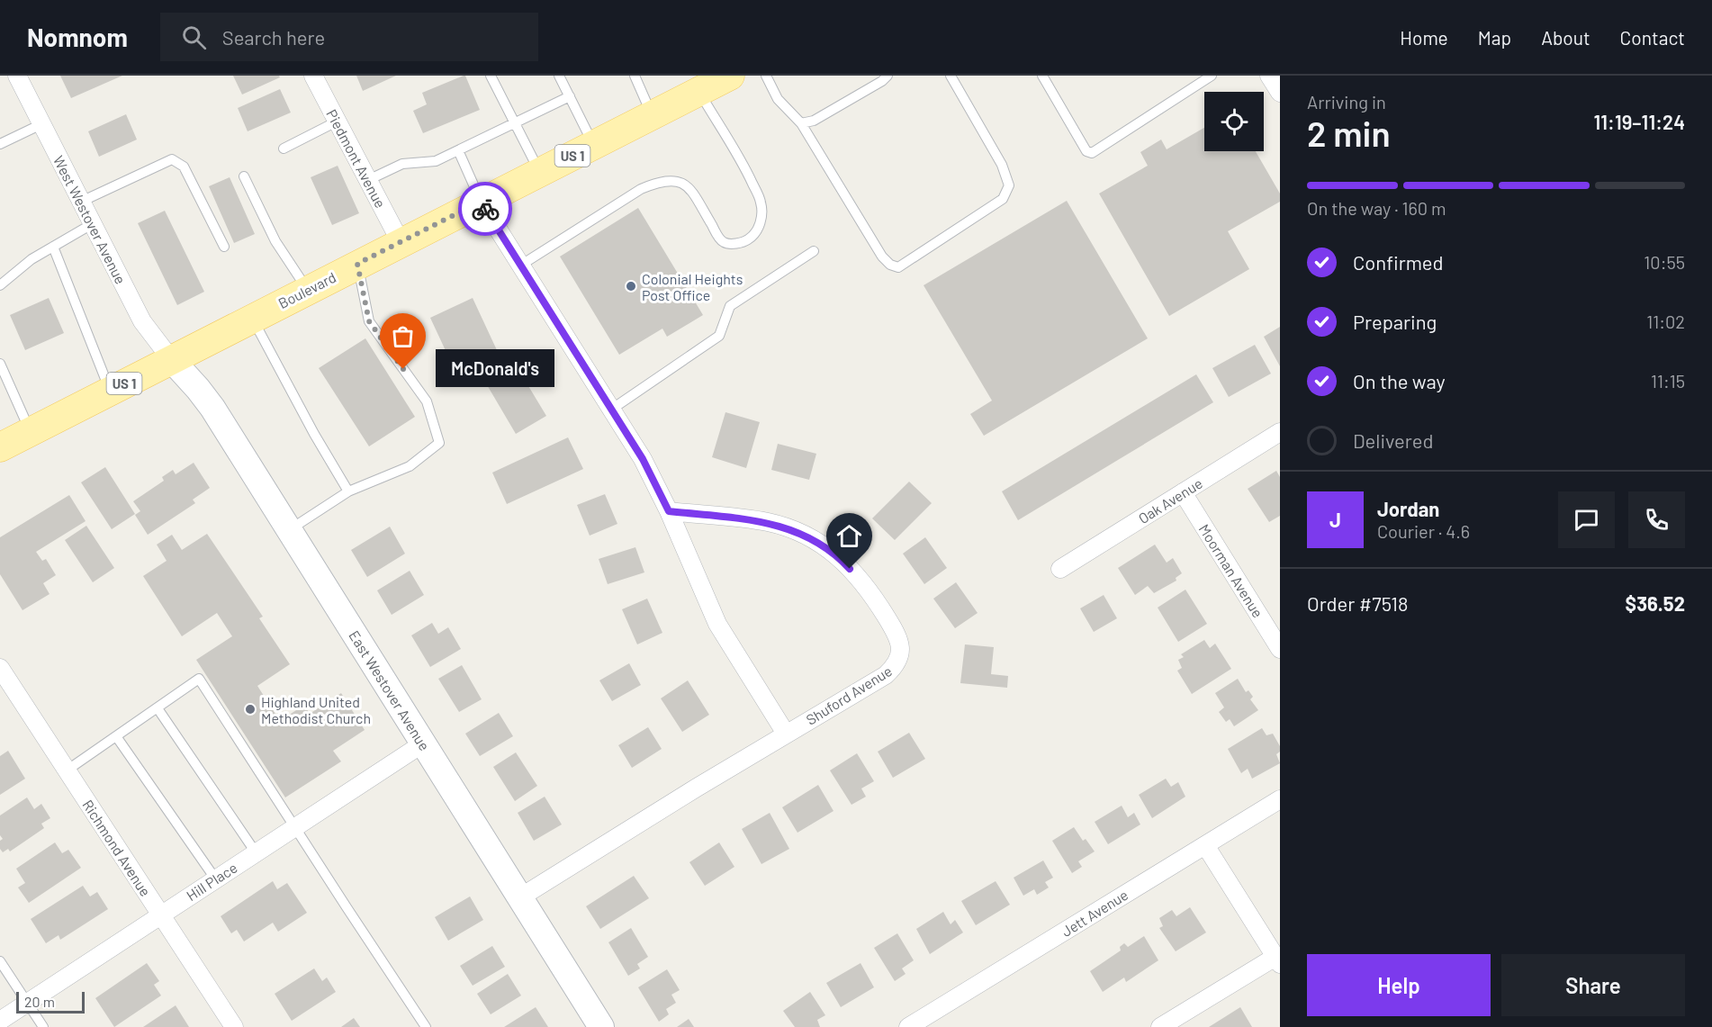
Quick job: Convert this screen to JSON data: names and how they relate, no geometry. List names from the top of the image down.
{
  "streets": {
    "main road": ["US 1", "Boulevard", "East Westover Avenue"],
    "street": [
      "Piedmont Avenue",
      "West Westover Avenue",
      "Oak Avenue",
      "Moorman Avenue",
      "Shuford Avenue",
      "Richmond Avenue",
      "Hill Place",
      "Jett Avenue"
    ]
  },
  "crossings": [
    ["Piedmont Avenue", "Boulevard"],
    ["West Westover Avenue", "Boulevard"],
    ["West Westover Avenue", "East Westover Avenue"],
    ["Boulevard", "East Westover Avenue"],
    ["Oak Avenue", "Moorman Avenue"],
    ["East Westover Avenue", "Shuford Avenue"],
    ["East Westover Avenue", "Hill Place"],
    ["Richmond Avenue", "Hill Place"]
  ],
  "places": ["Colonial Heights Post Office", "McDonald's", "Highland United Methodist Church"],
  "scale_bar": "20 m",
  "page": {
    "header": "Nomnom",
    "search": "Search here",
    "nav": [
      "Home",
      "Map",
      "About",
      "Contact"
    ],
    "heading": ["2 min", "Arriving in", "11:19–11:24"],
    "panel": [
      "Jordan",
      "Courier · 4.6",
      "Order #7518",
      "$36.52"
    ],
    "bar": "On the way · 160 m",
    "list": [
      ["Confirmed", "10:55"],
      ["Preparing", "11:02"],
      ["On the way", "11:15"],
      "Delivered"
    ],
    "bubble": "McDonald's",
    "round": "J",
    "buttons": ["Help", "Share"],
    "scale": "20 m"
  }
}
